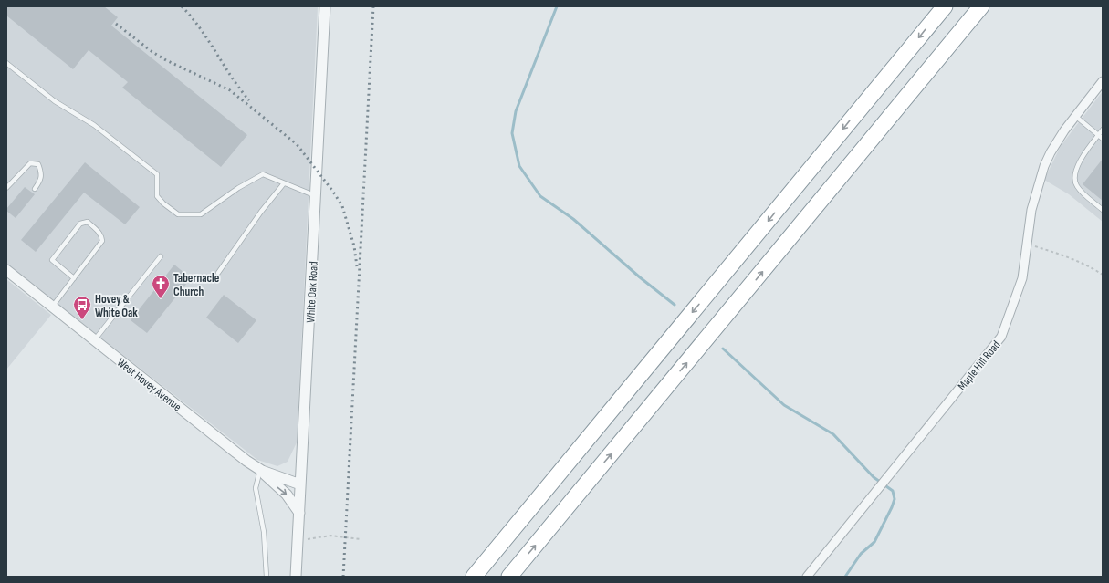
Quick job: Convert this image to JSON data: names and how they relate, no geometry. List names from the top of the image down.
{
  "streets": {
    "street": ["White Oak Road", "Maple Hill Road", "West Hovey Avenue"]
  },
  "crossings": [
    ["White Oak Road", "West Hovey Avenue"]
  ],
  "places": {
    "church": ["Tabernacle Church"],
    "bus stop": ["Hovey & White Oak"]
  }
}
